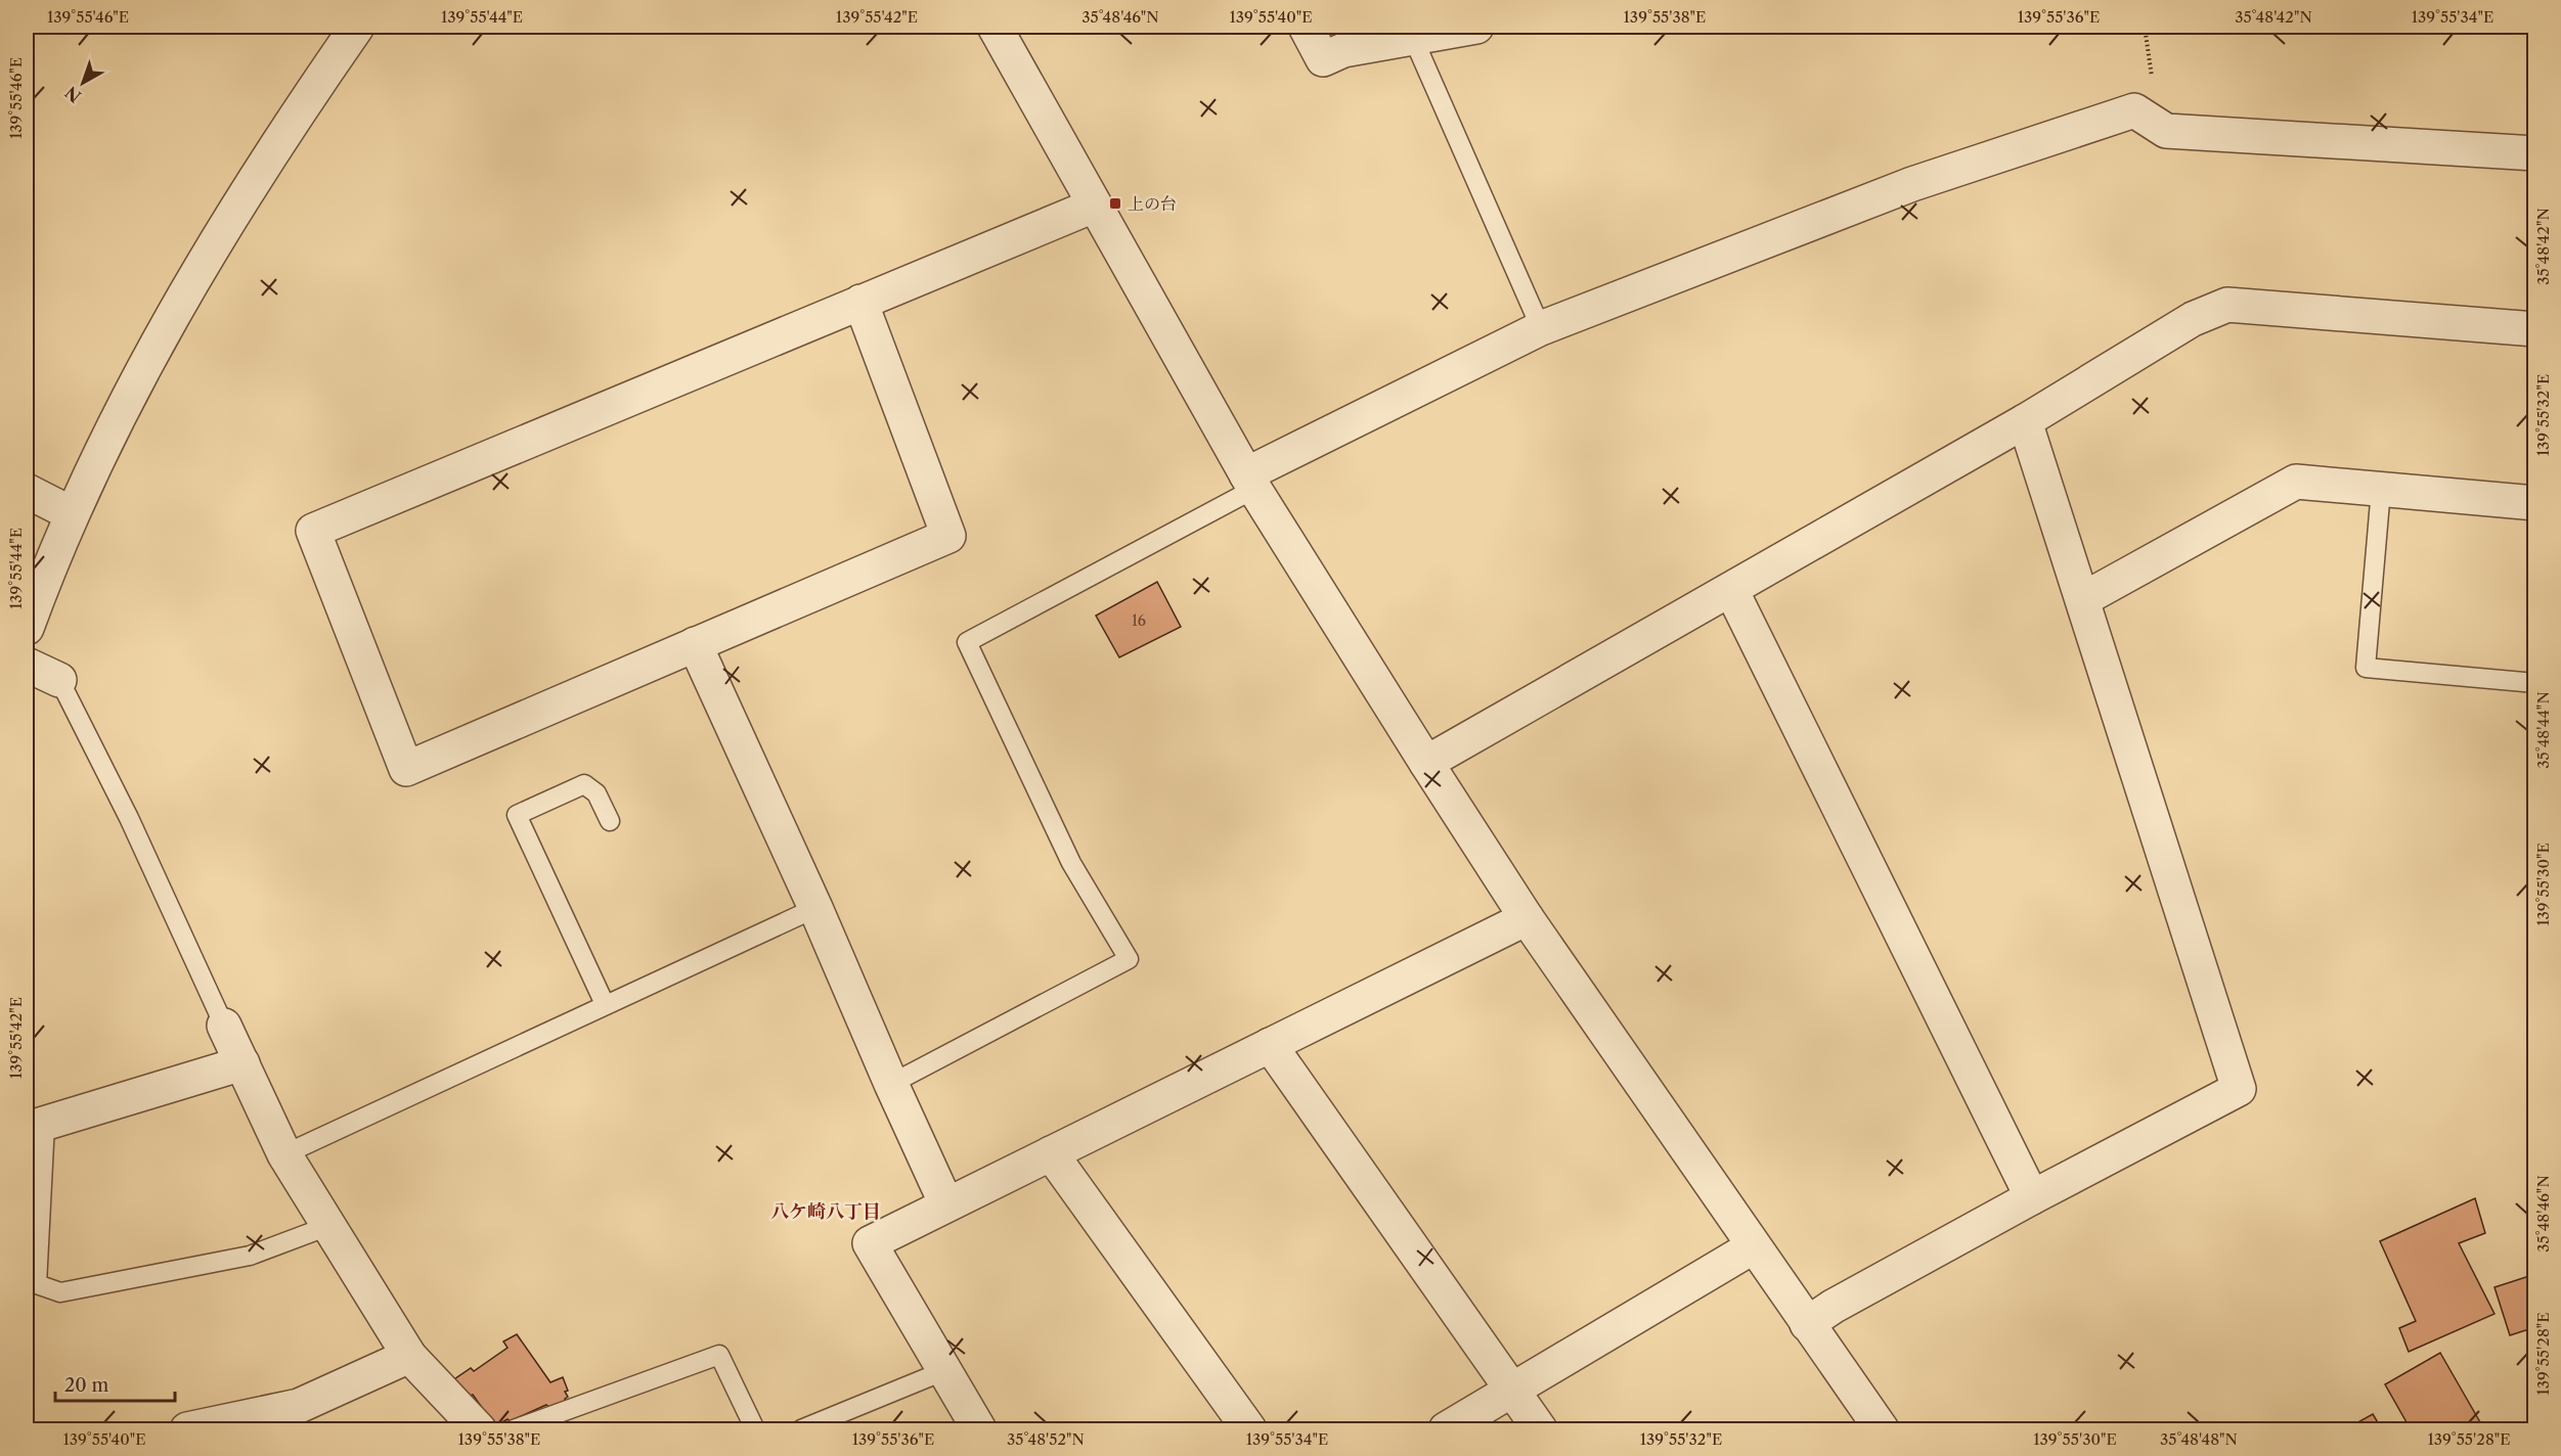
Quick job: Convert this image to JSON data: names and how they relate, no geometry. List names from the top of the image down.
{
  "districts": ["八ケ崎八丁目"],
  "places": {
    "transit": ["上の台"]
  },
  "house_numbers": ["16"],
  "scale_bar": "20 m",
  "north": "bottom left",
  "coordinates": [
    "139°55'46\"E",
    "139°55'44\"E",
    "139°55'42\"E",
    "35°48'46\"N",
    "139°55'40\"E",
    "139°55'38\"E",
    "139°55'36\"E",
    "35°48'42\"N",
    "139°55'34\"E",
    "139°55'32\"E",
    "35°48'44\"N",
    "139°55'30\"E",
    "139°55'28\"E",
    "35°48'52\"N",
    "35°48'48\"N"
  ]
}
